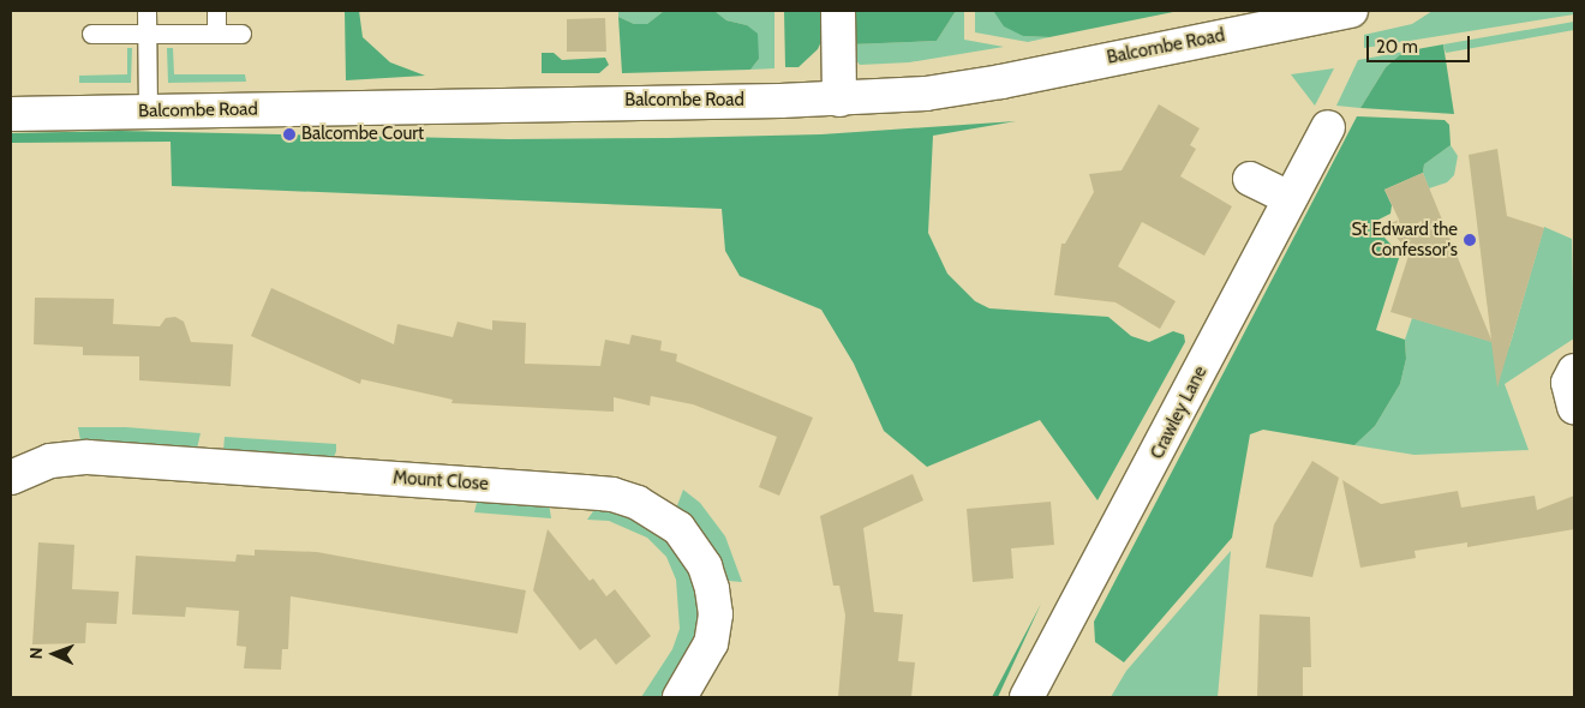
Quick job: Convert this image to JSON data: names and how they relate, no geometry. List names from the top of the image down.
{
  "streets": {
    "street": ["Balcombe Road", "Crawley Lane", "Mount Close"]
  },
  "places": ["Balcombe Court", "St Edward the Confessor's"],
  "scale_bar": "20 m",
  "north": "left"
}
